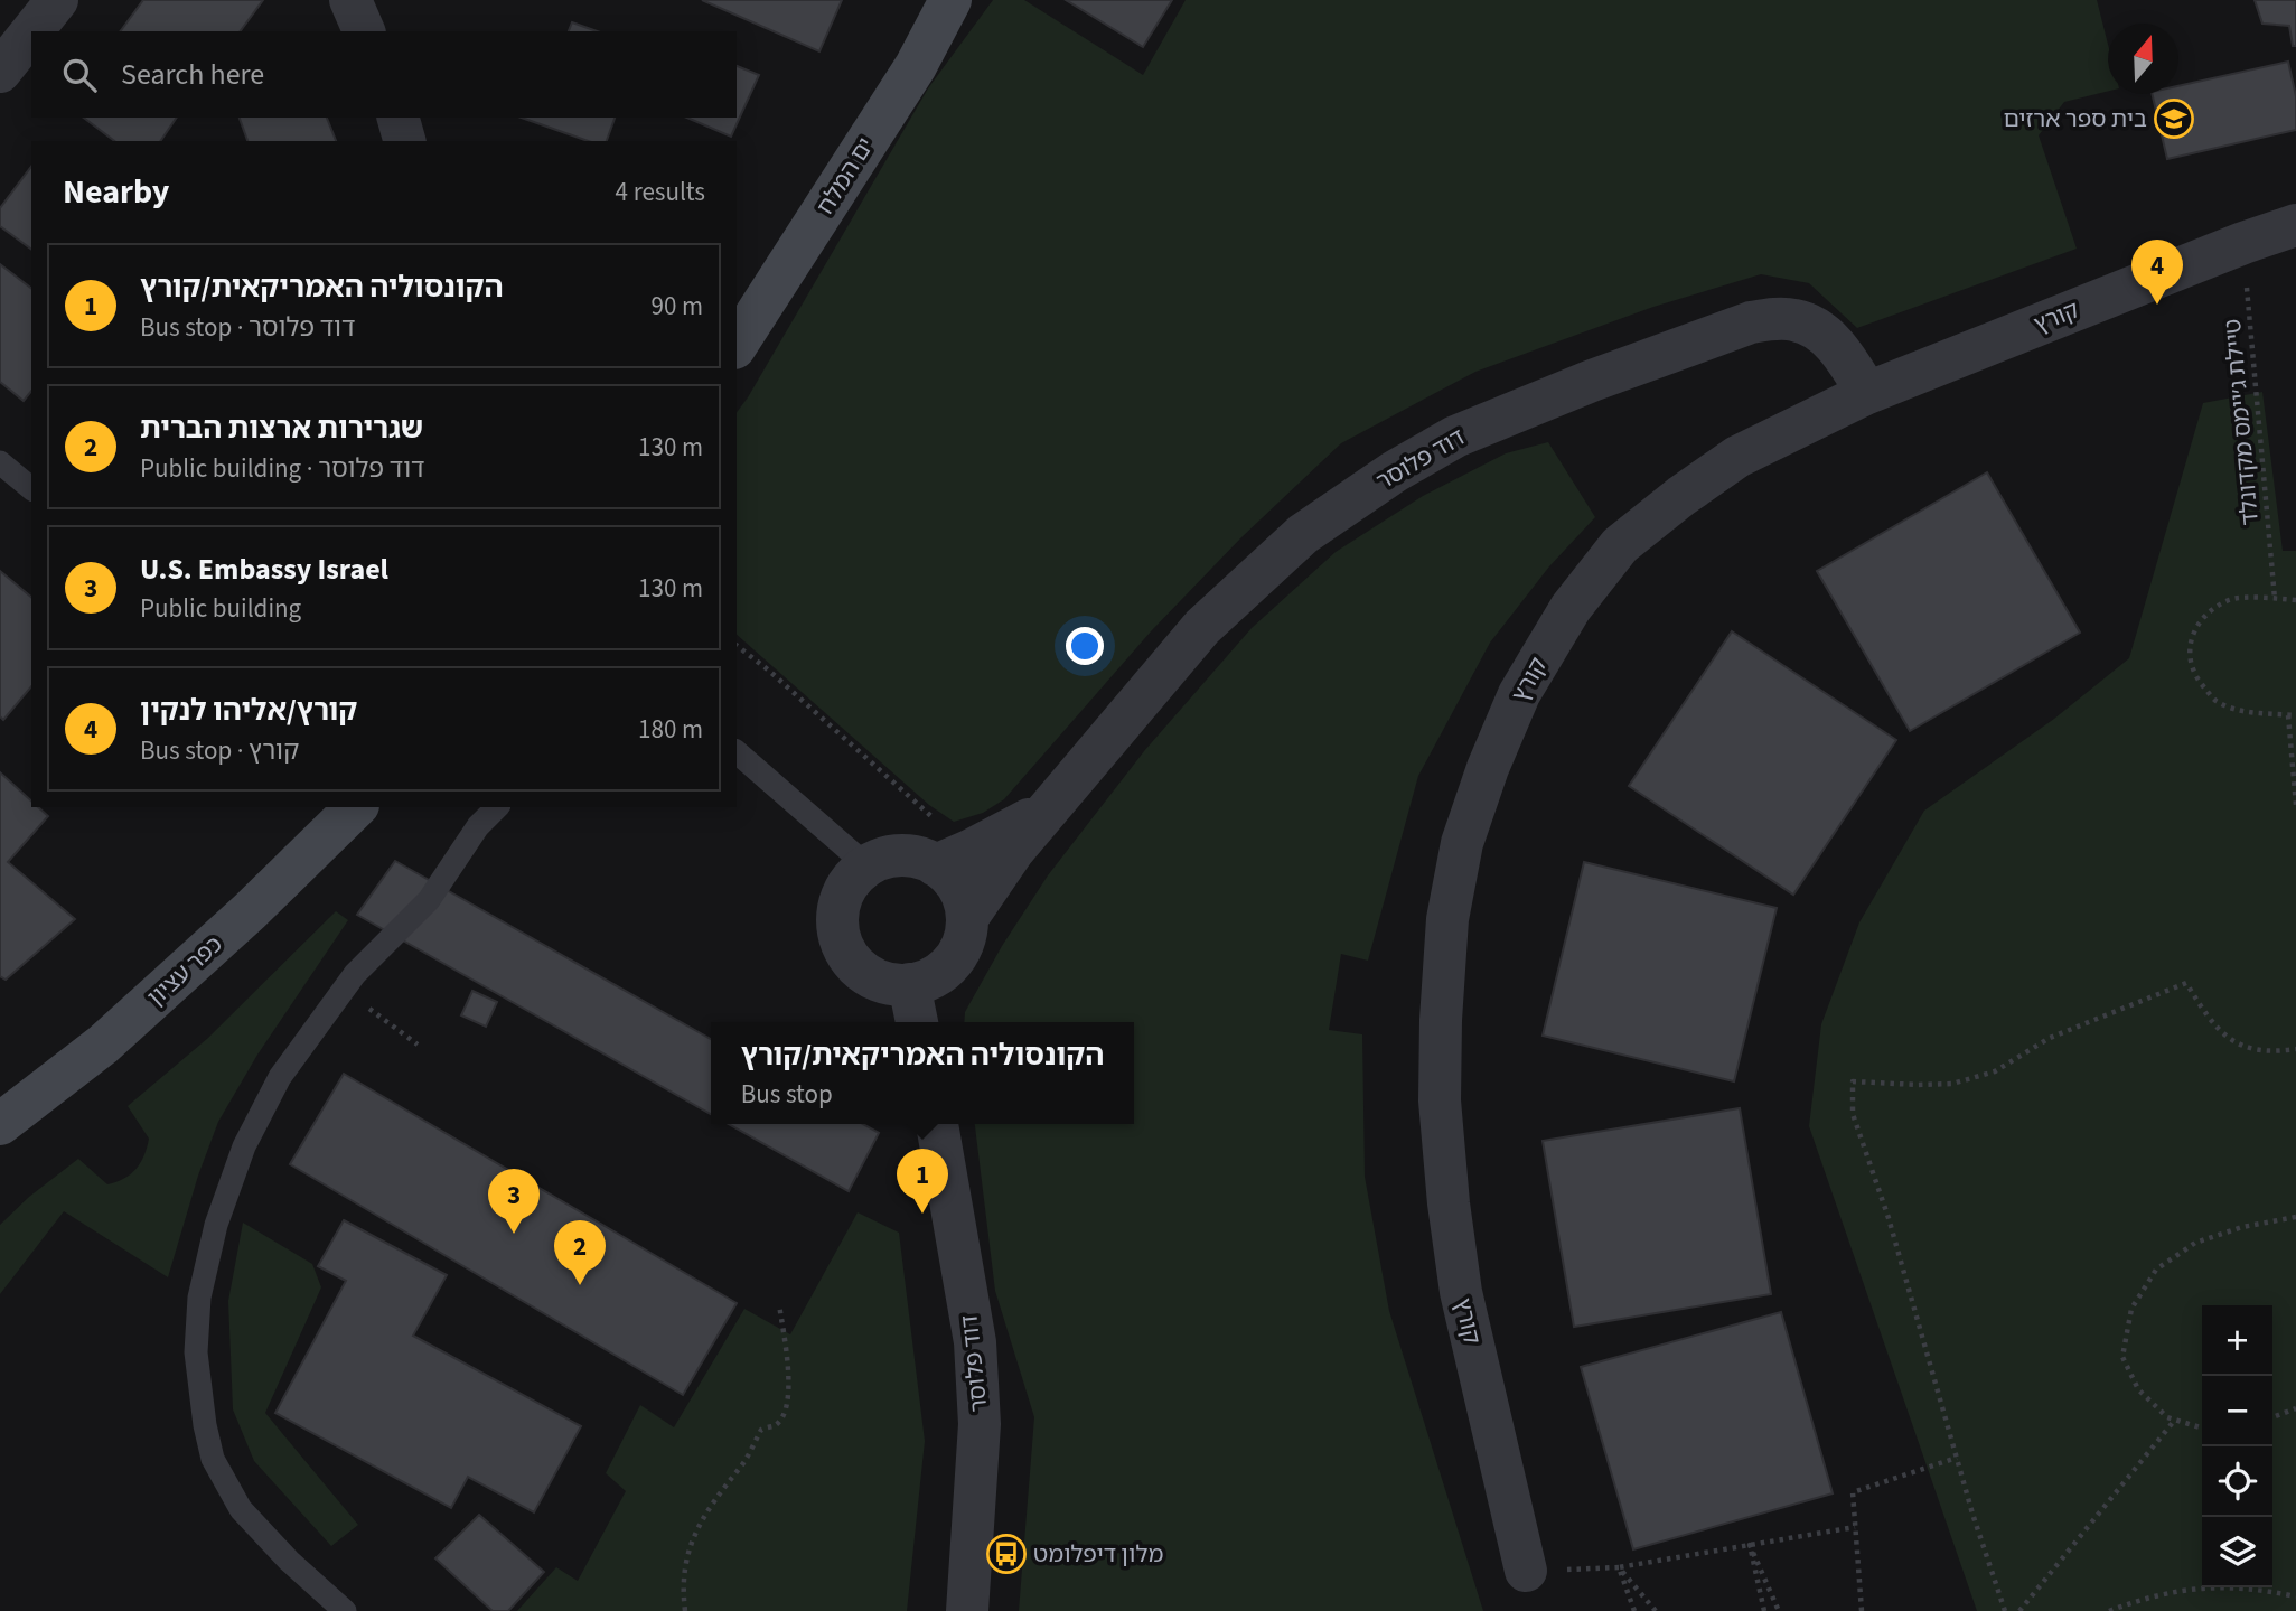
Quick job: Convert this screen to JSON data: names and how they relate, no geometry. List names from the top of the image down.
{
  "streets": {
    "street": [
      "ים המלח",
      "קורץ",
      "דוד פלוסר",
      "כפר עציון"
    ],
    "path": ["טיילת ג׳יימס מקדונלד"]
  },
  "crossings": [
    ["קורץ", "טיילת ג׳יימס מקדונלד"],
    ["קורץ", "דוד פלוסר"]
  ],
  "places": {
    "school or university": ["בית ספר ארזים"],
    "bus stop": ["מלון דיפלומט"]
  },
  "north": "top",
  "page": {
    "search": "Search here",
    "heading": ["Nearby", "4 results"],
    "pins": [
      "4",
      "1",
      "3",
      "2"
    ],
    "list": [
      {
        "mark": "1",
        "name": "הקונסוליה האמריקאית/קורץ",
        "note": "Bus stop · דוד פלוסר",
        "value": "90 m"
      },
      {
        "mark": "2",
        "name": "שגרירות ארצות הברית",
        "note": "Public building · דוד פלוסר",
        "value": "130 m"
      },
      {
        "mark": "3",
        "name": "U.S. Embassy Israel",
        "note": "Public building",
        "value": "130 m"
      },
      {
        "mark": "4",
        "name": "קורץ/אליהו לנקין",
        "note": "Bus stop · קורץ",
        "value": "180 m"
      }
    ],
    "popup": ["הקונסוליה האמריקאית/קורץ", "Bus stop"],
    "map_buttons": ["+", "−"]
  }
}
